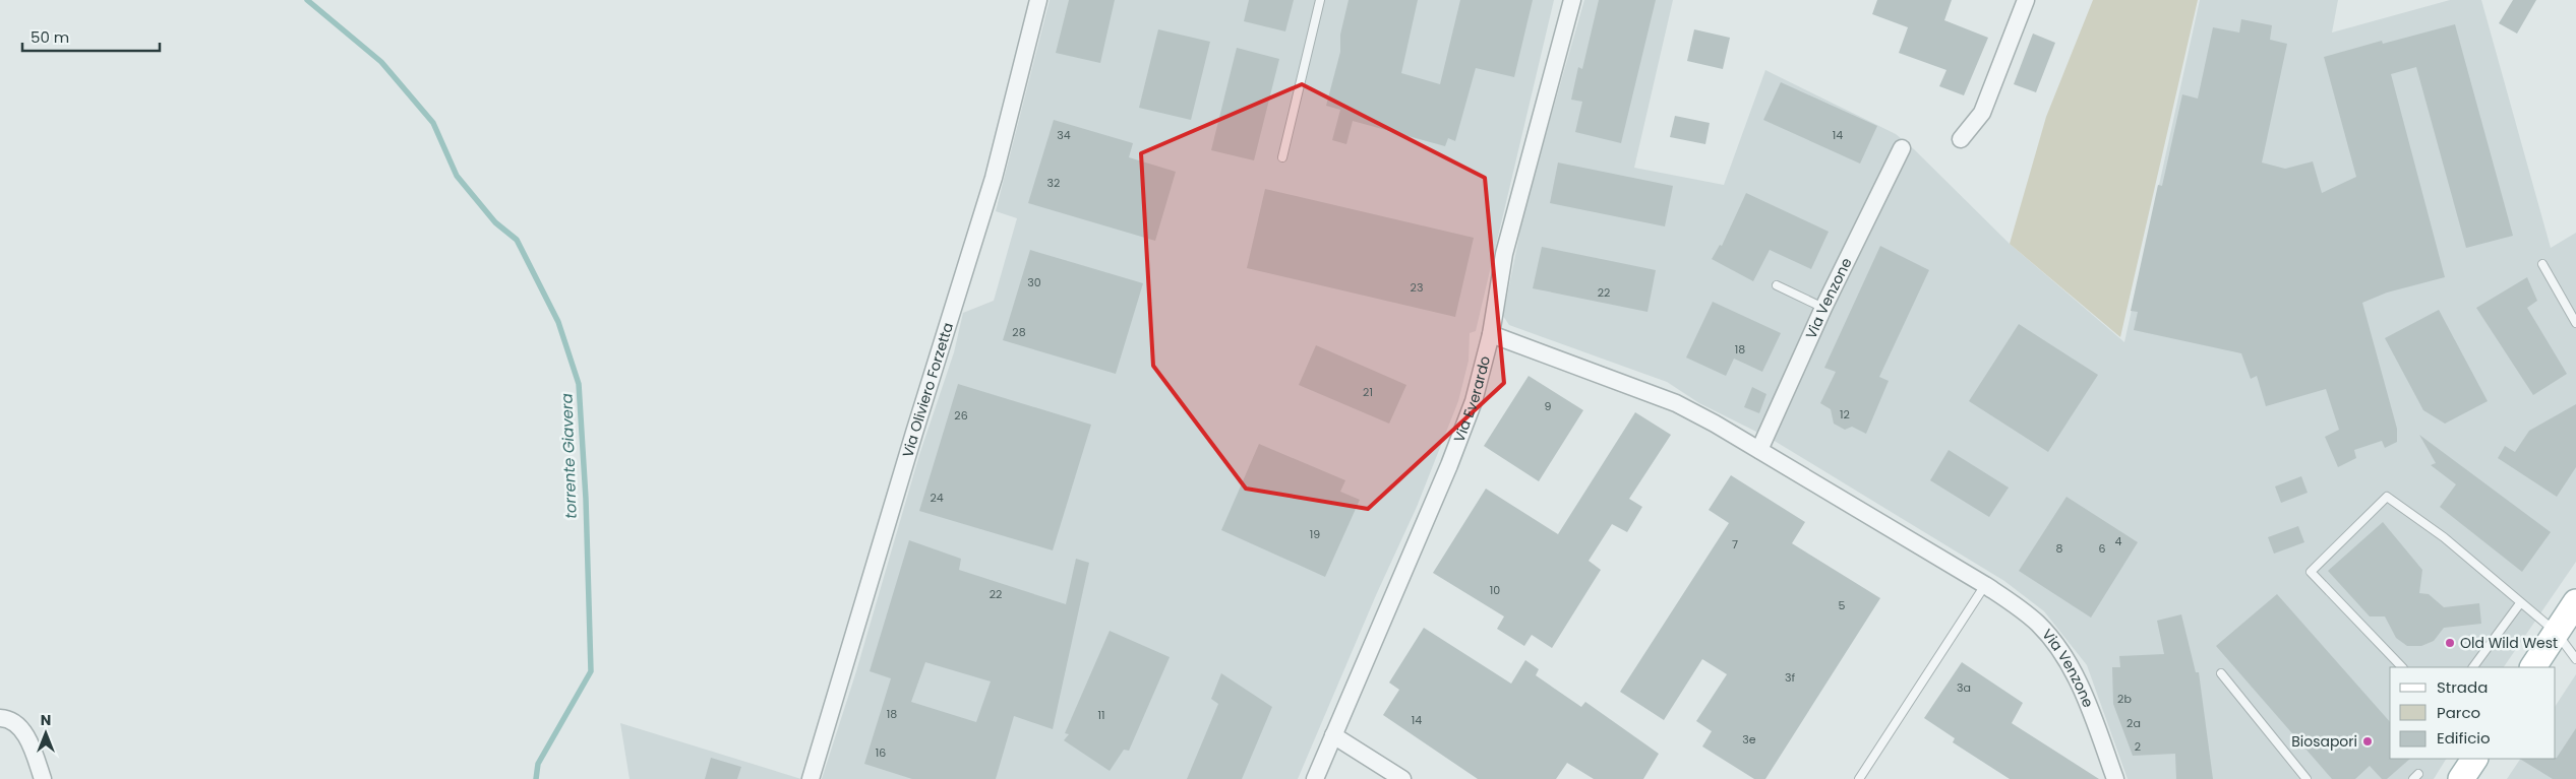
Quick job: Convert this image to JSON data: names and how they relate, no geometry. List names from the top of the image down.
{
  "streets": {
    "street": ["Via Venzone", "Via Oliviero Forzetta", "Via Everardo"]
  },
  "crossings": [
    ["Via Venzone", "Via Everardo"]
  ],
  "water": ["torrente Giavera"],
  "places": ["Old Wild West", "Biosapori"],
  "house_numbers": [
    "34",
    "14",
    "32",
    "30",
    "23",
    "22",
    "28",
    "18",
    "21",
    "9",
    "12",
    "26",
    "24",
    "19",
    "4",
    "7",
    "8",
    "6",
    "10",
    "22",
    "5",
    "3f",
    "3a",
    "2b",
    "18",
    "11",
    "14",
    "2a",
    "3e",
    "2",
    "16"
  ],
  "legend": ["Strada", "Parco", "Edificio"],
  "scale_bar": "50 m",
  "north": "top"
}
